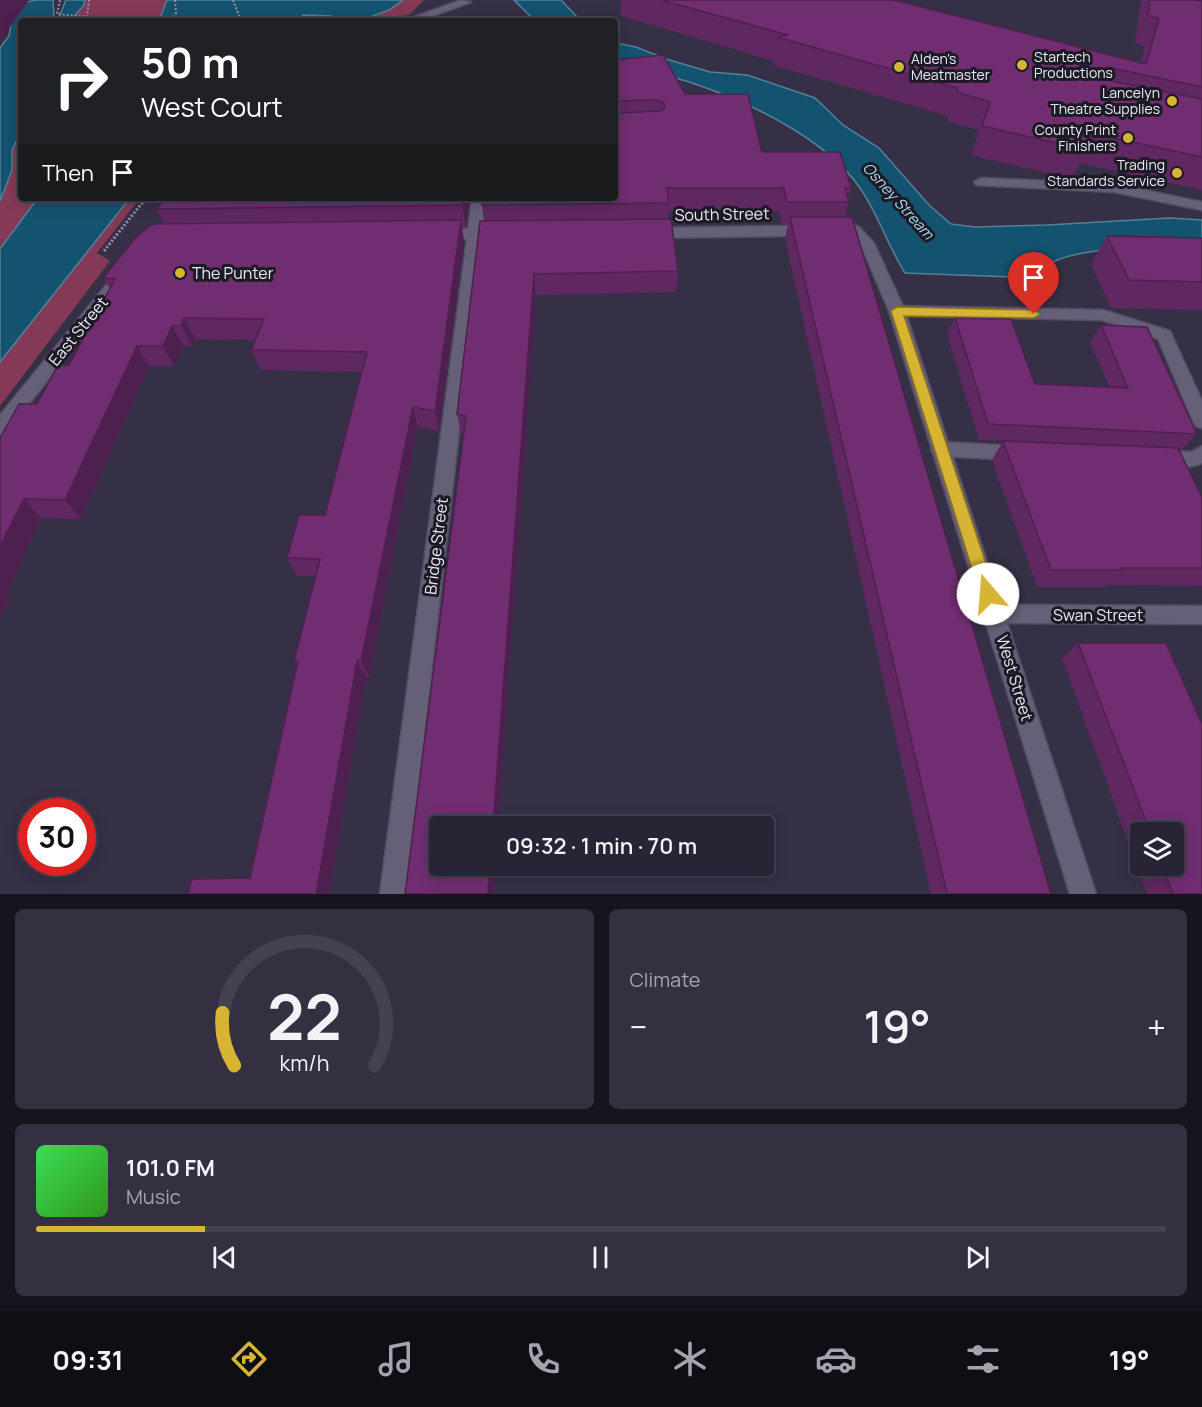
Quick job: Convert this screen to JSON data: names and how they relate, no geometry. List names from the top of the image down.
{
  "streets": {
    "street": [
      "South Street",
      "East Street",
      "Bridge Street",
      "Swan Street",
      "West Street"
    ]
  },
  "crossings": [
    ["South Street", "West Street"],
    ["Swan Street", "West Street"]
  ],
  "water": ["Osney Stream"],
  "places": [
    "Startech Productions",
    "Alden's Meatmaster",
    "Lancelyn Theatre Supplies",
    "County Print Finishers",
    "Trading Standards Service",
    "The Punter"
  ],
  "page": {
    "turn": ["50 m", "West Court"],
    "then": "Then",
    "limit": "30",
    "trip": "09:32 · 1 min · 70 m",
    "tile": "Climate",
    "heat": ["−", "19°", "+"],
    "song": ["101.0 FM", "Music"],
    "tabs": ["09:31", "19°"],
    "gauge": ["22", "km/h"]
  }
}
